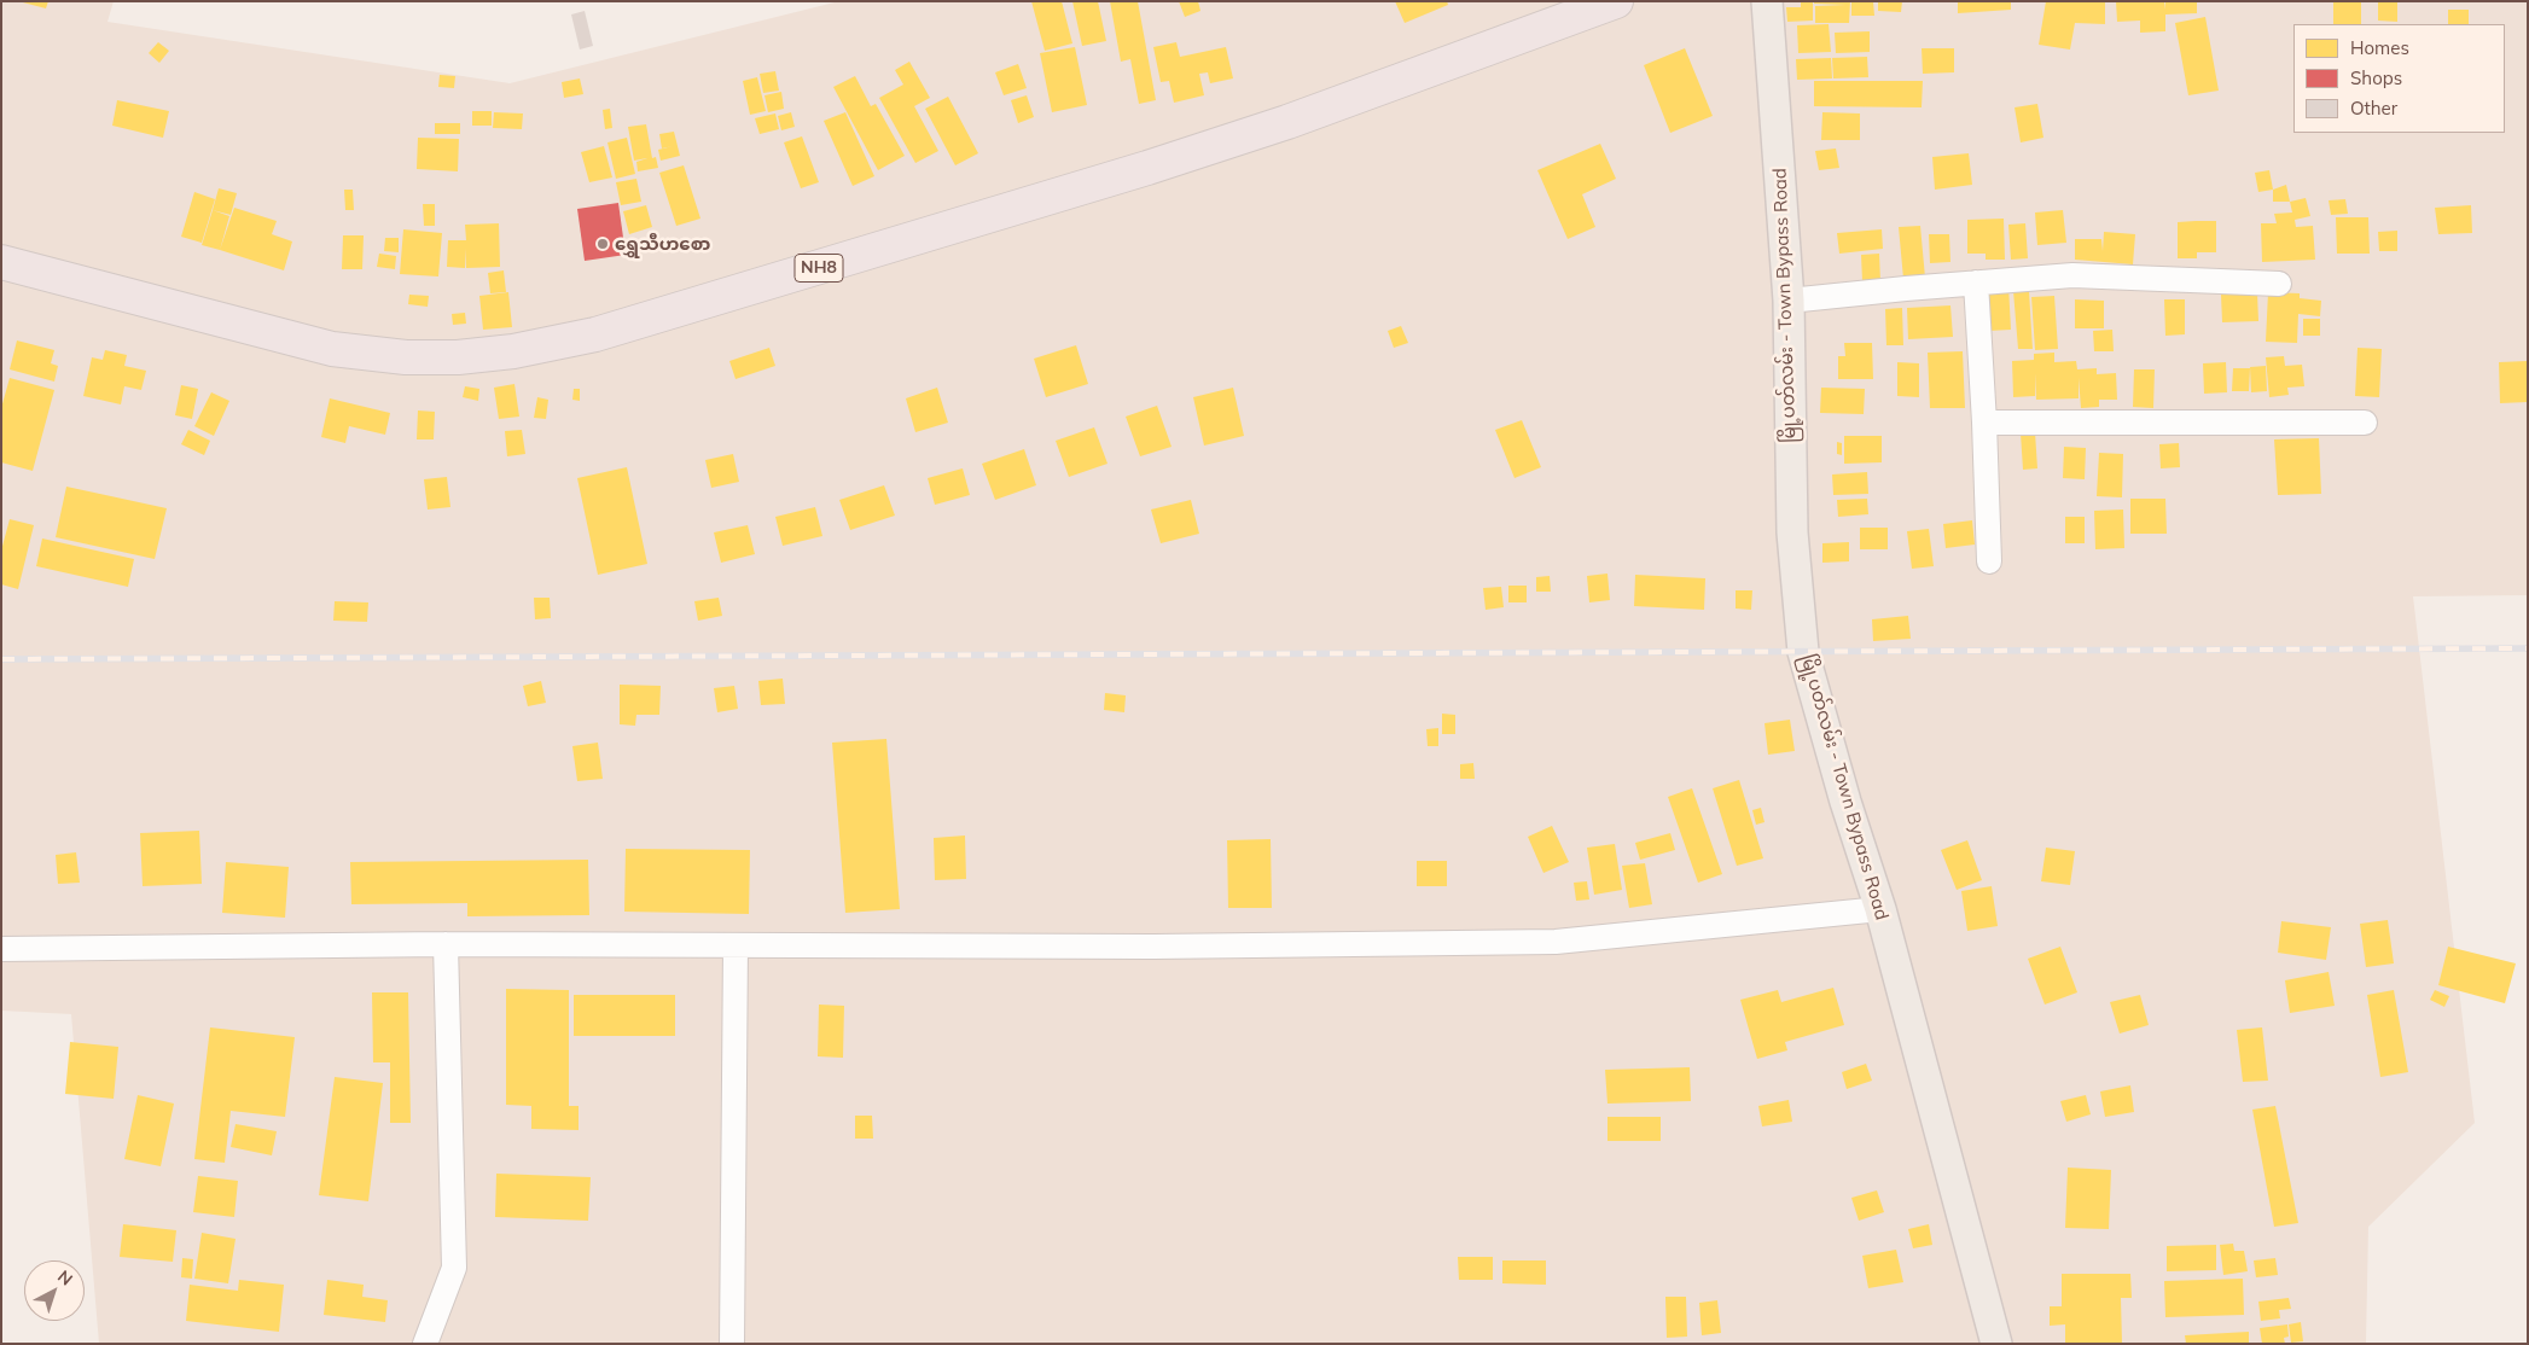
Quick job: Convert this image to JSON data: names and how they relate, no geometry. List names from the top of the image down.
{
  "streets": {
    "highway": ["NH8"],
    "main road": ["မြို့ပတ်လမ်း - Town Bypass Road"]
  },
  "places": ["ရွှေသီဟစော"],
  "legend": ["Homes", "Shops", "Other"],
  "north": "top right"
}
